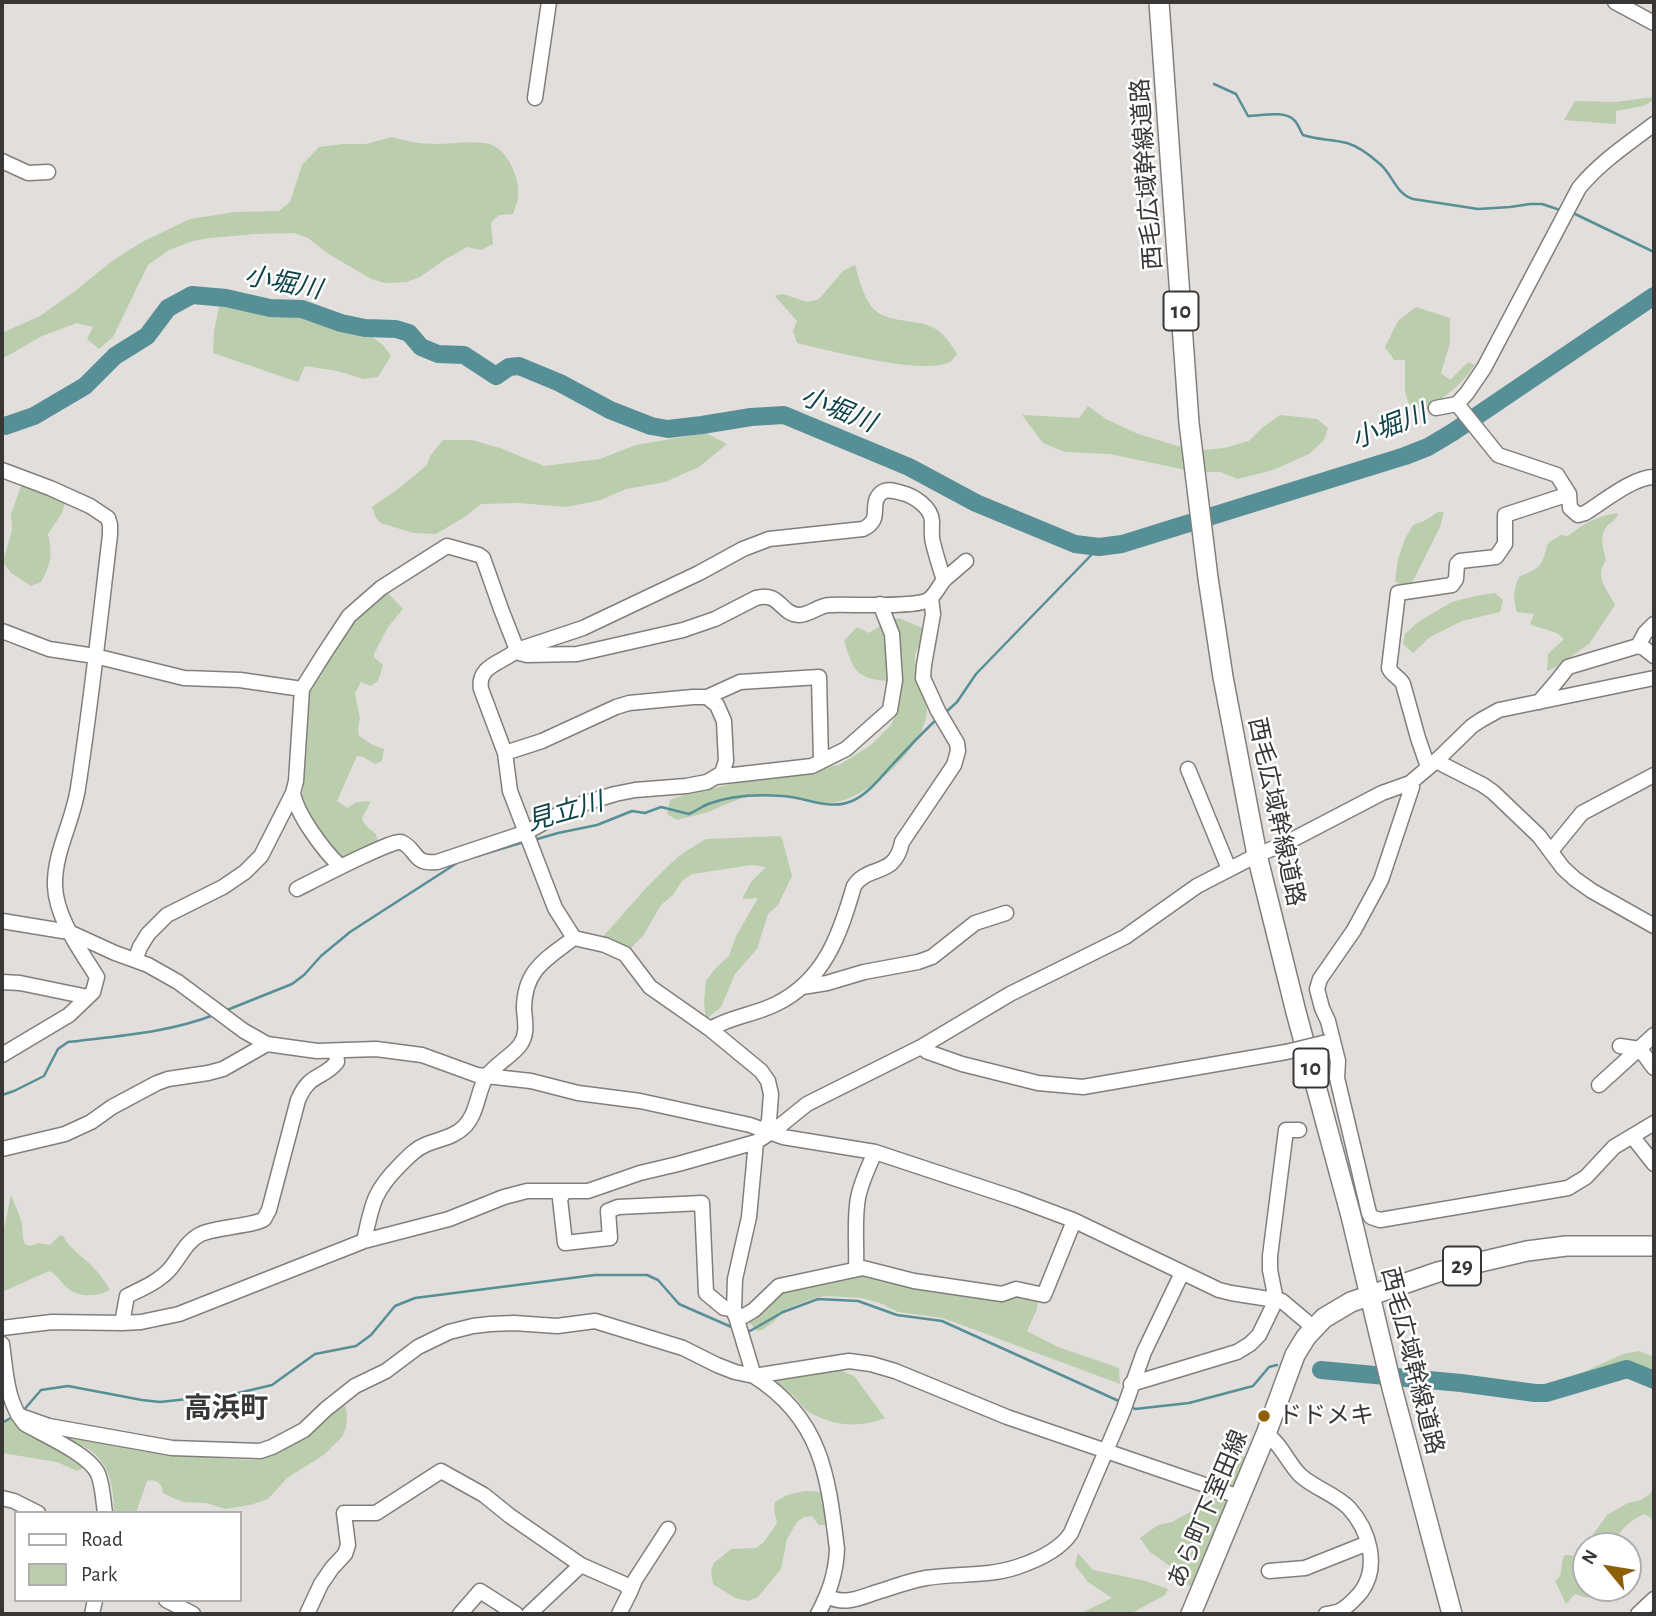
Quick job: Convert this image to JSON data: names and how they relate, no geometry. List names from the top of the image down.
{
  "streets": {
    "main road": [
      "西毛広域幹線道路",
      "10",
      "29",
      "あら町下室田線"
    ]
  },
  "crossings": [
    ["西毛広域幹線道路", "あら町下室田線"]
  ],
  "districts": ["高浜町"],
  "water": ["小堀川", "見立川"],
  "places": ["ドドメキ"],
  "legend": ["Road", "Park"],
  "north": "top left"
}
